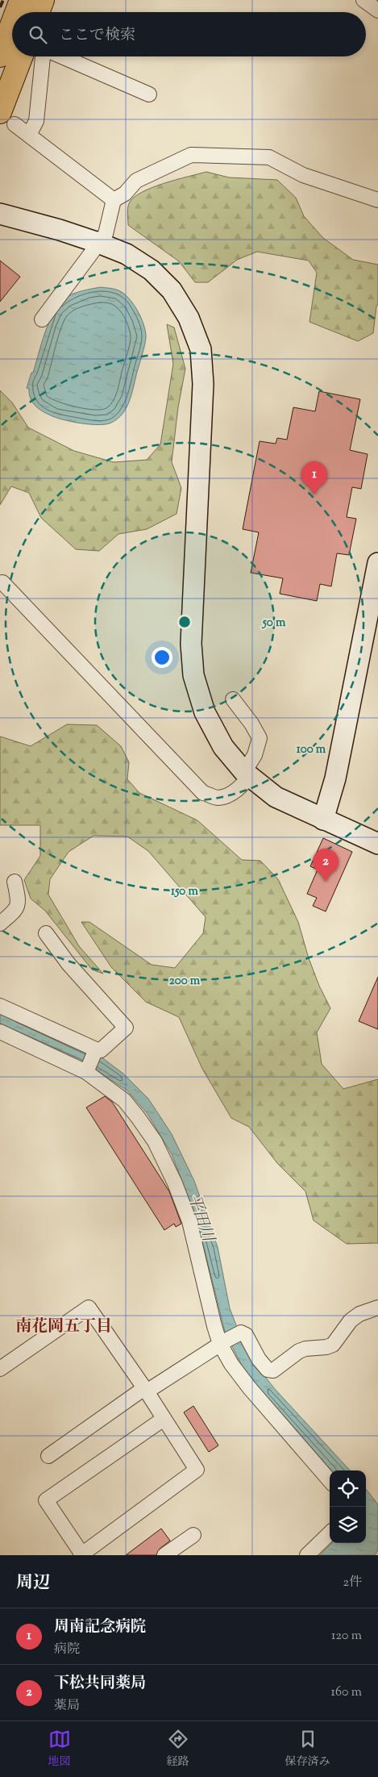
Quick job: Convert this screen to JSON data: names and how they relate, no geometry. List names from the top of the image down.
{
  "districts": ["南花岡五丁目"],
  "water": ["平田川"],
  "page": {
    "search": "ここで検索",
    "pins": ["1", "2"],
    "heading": ["周辺", "2件"],
    "list": [
      {
        "mark": "1",
        "name": "周南記念病院",
        "note": "病院",
        "value": "120 m"
      },
      {
        "mark": "2",
        "name": "下松共同薬局",
        "note": "薬局",
        "value": "160 m"
      }
    ],
    "nav": ["地図", "経路", "保存済み"]
  },
  "rings": [
    "50 m",
    "100 m",
    "150 m",
    "200 m"
  ]
}
